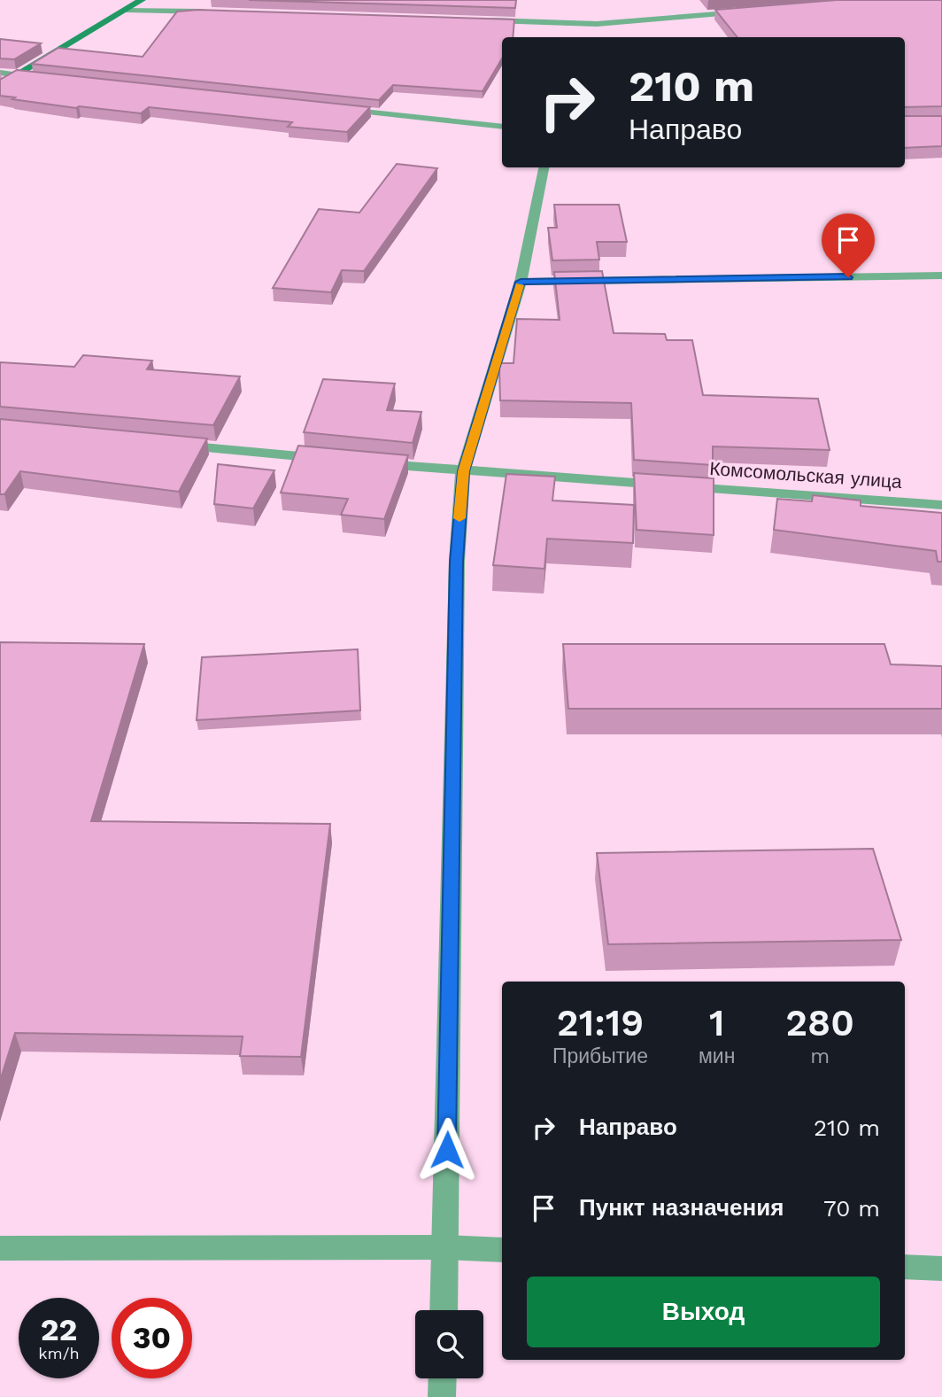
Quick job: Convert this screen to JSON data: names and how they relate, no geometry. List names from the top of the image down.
{
  "streets": {
    "street": ["Комсомольская улица"]
  },
  "page": {
    "turn": ["210 m", "Направо"],
    "eta": [
      "21:19",
      "Прибытие",
      "1",
      "мин",
      "280",
      "m"
    ],
    "list": [
      {
        "name": "Направо",
        "value": "210 m"
      },
      {
        "name": "Пункт назначения",
        "value": "70 m"
      }
    ],
    "buttons": "Выход",
    "speed": "22 km/h",
    "limit": "30"
  }
}
